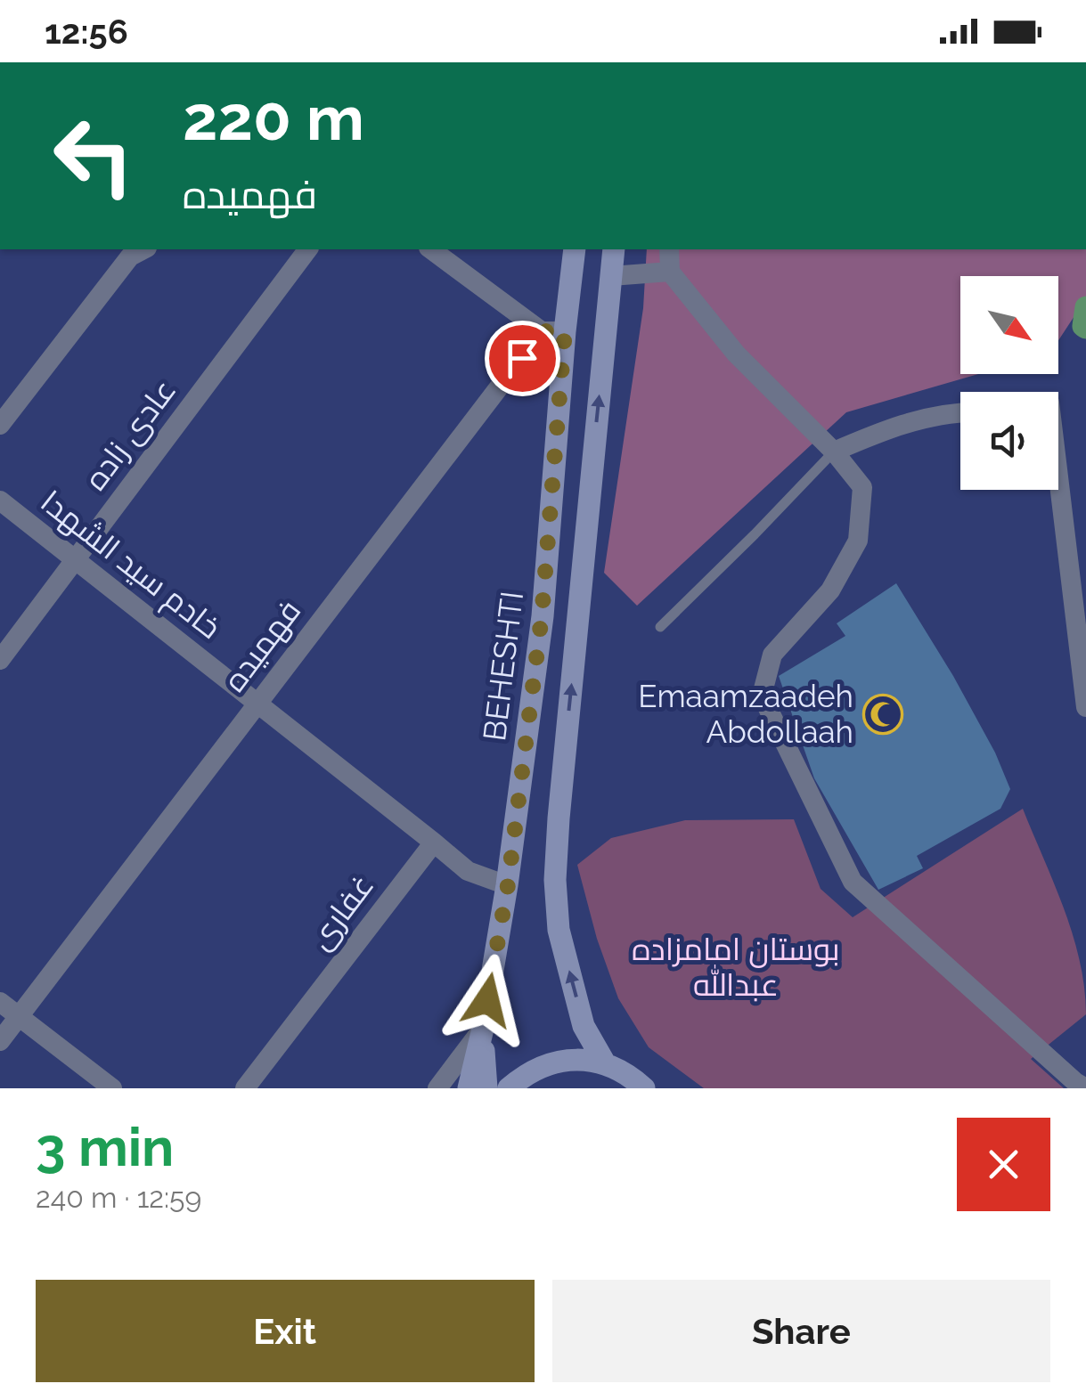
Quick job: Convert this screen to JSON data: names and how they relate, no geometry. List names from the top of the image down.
{
  "streets": {
    "main road": ["BEHESHTI"],
    "street": [
      "عادی زاده",
      "خادم سید الشهدا",
      "فهمیده",
      "غفاری"
    ]
  },
  "crossings": [
    ["عادی زاده", "خادم سید الشهدا"],
    ["خادم سید الشهدا", "فهمیده"],
    ["خادم سید الشهدا", "غفاری"],
    ["فهمیده", "BEHESHTI"]
  ],
  "parks": ["بوستان امامزاده عبدالله"],
  "places": {
    "mosque": ["Emaamzaadeh Abdollaah"]
  },
  "north": "bottom right",
  "page": {
    "status": "12:56",
    "turn": ["220 m", "فهمیده"],
    "heading": ["3 min", "240 m · 12:59"],
    "buttons": ["Exit", "Share"]
  }
}
